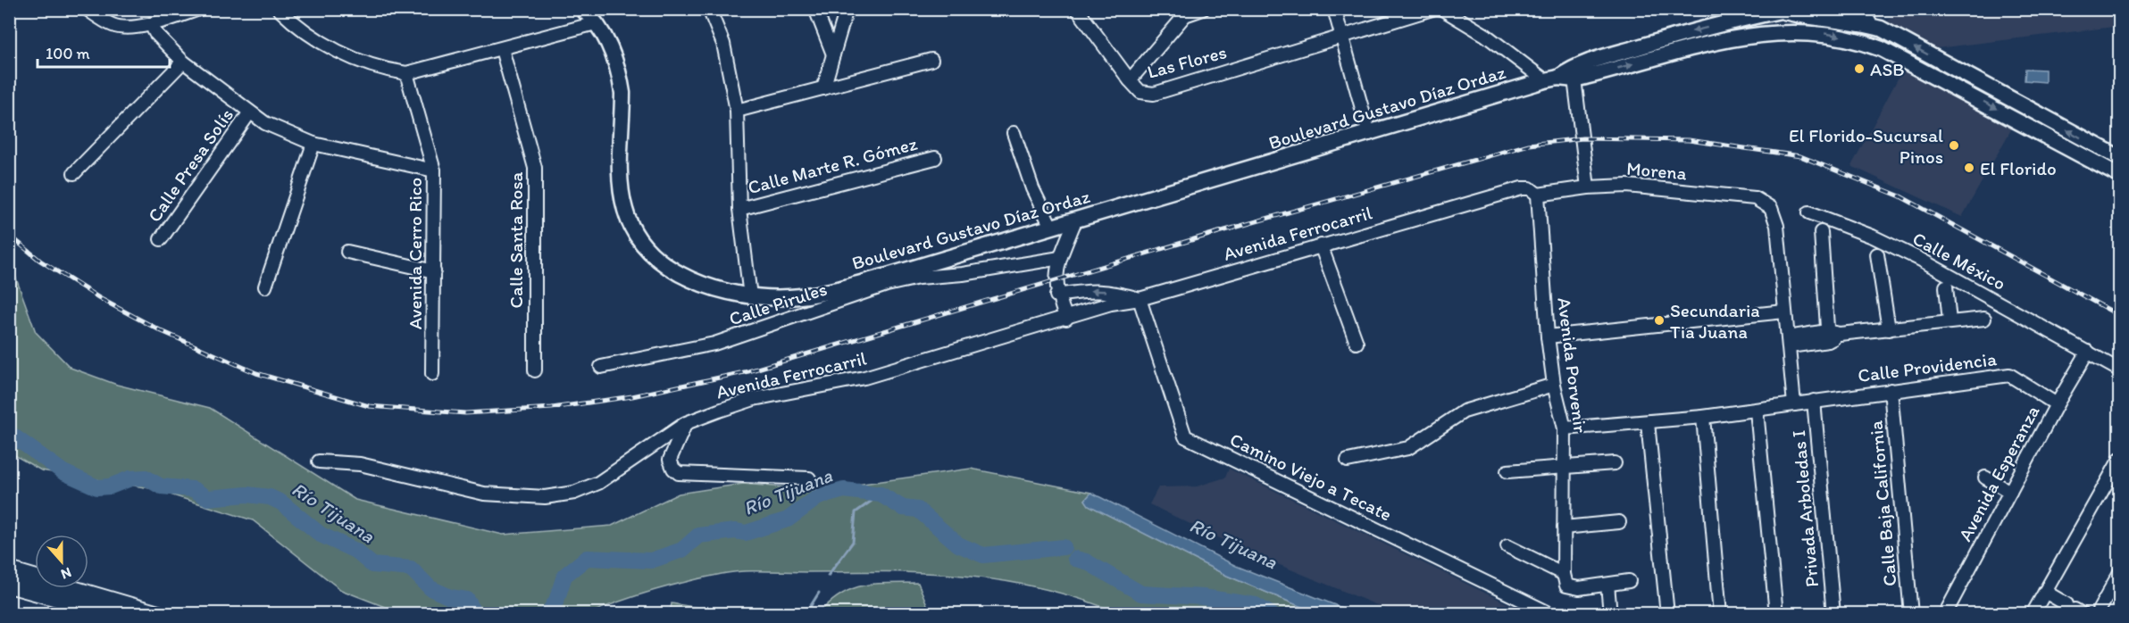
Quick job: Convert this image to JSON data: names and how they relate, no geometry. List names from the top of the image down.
{
  "streets": {
    "main road": ["Boulevard Gustavo Díaz Ordaz"],
    "street": [
      "Las Flores",
      "Calle Presa Solís",
      "Calle Marte R. Gómez",
      "Morena",
      "Avenida Ferrocarril",
      "Calle Santa Rosa",
      "Avenida Cerro Rico",
      "Calle México",
      "Calle Pirules",
      "Avenida Porvenir",
      "Calle Providencia",
      "Avenida Esperanza",
      "Camino Viejo a Tecate",
      "Calle Baja California",
      "Privada Arboledas I"
    ]
  },
  "crossings": [
    ["Boulevard Gustavo Díaz Ordaz", "Calle Pirules"],
    ["Morena", "Avenida Ferrocarril"],
    ["Morena", "Avenida Porvenir"],
    ["Avenida Ferrocarril", "Avenida Porvenir"],
    ["Avenida Ferrocarril", "Camino Viejo a Tecate"],
    ["Calle México", "Avenida Esperanza"],
    ["Avenida Porvenir", "Calle Providencia"],
    ["Calle Providencia", "Avenida Esperanza"],
    ["Calle Providencia", "Calle Baja California"],
    ["Calle Providencia", "Privada Arboledas I"]
  ],
  "water": ["Río Tijuana"],
  "places": [
    "ASB",
    "El Florido-Sucursal Pinos",
    "El Florido",
    "Secundaria Tia Juana"
  ],
  "scale_bar": "100 m",
  "north": "bottom"
}
